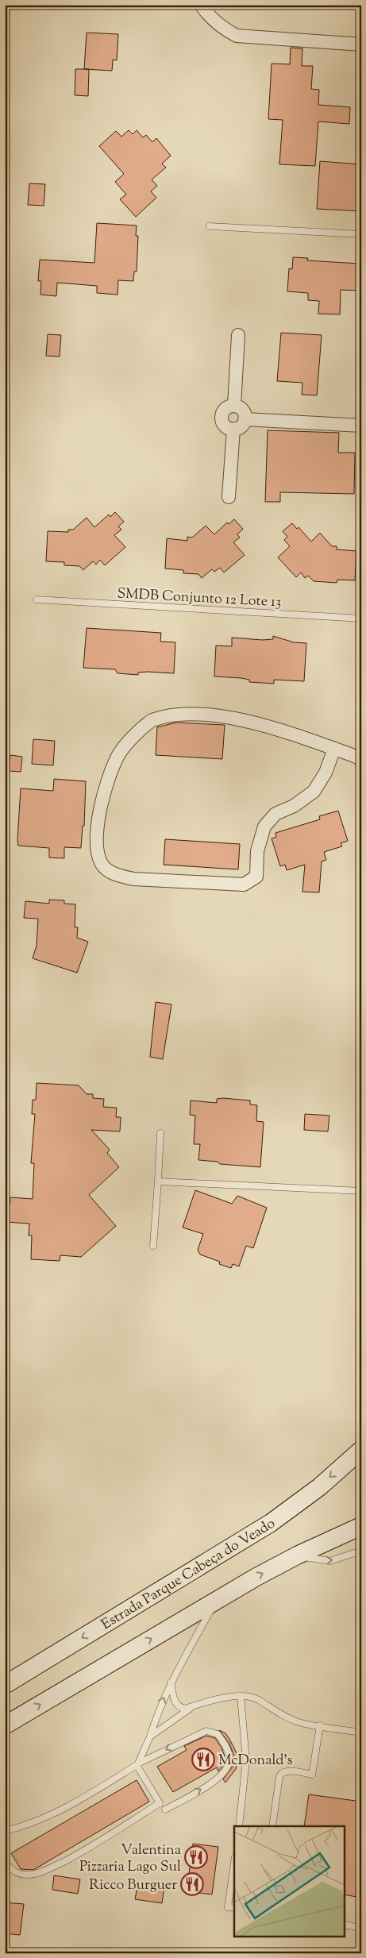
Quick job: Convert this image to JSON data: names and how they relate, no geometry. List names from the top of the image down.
{
  "streets": {
    "main road": ["Estrada Parque Cabeça do Veado"],
    "lane": ["SMDB Conjunto 12 Lote 13"]
  },
  "places": {
    "restaurant": ["McDonald's", "Valentina Pizzaria Lago Sul", "Ricco Burguer"]
  }
}
